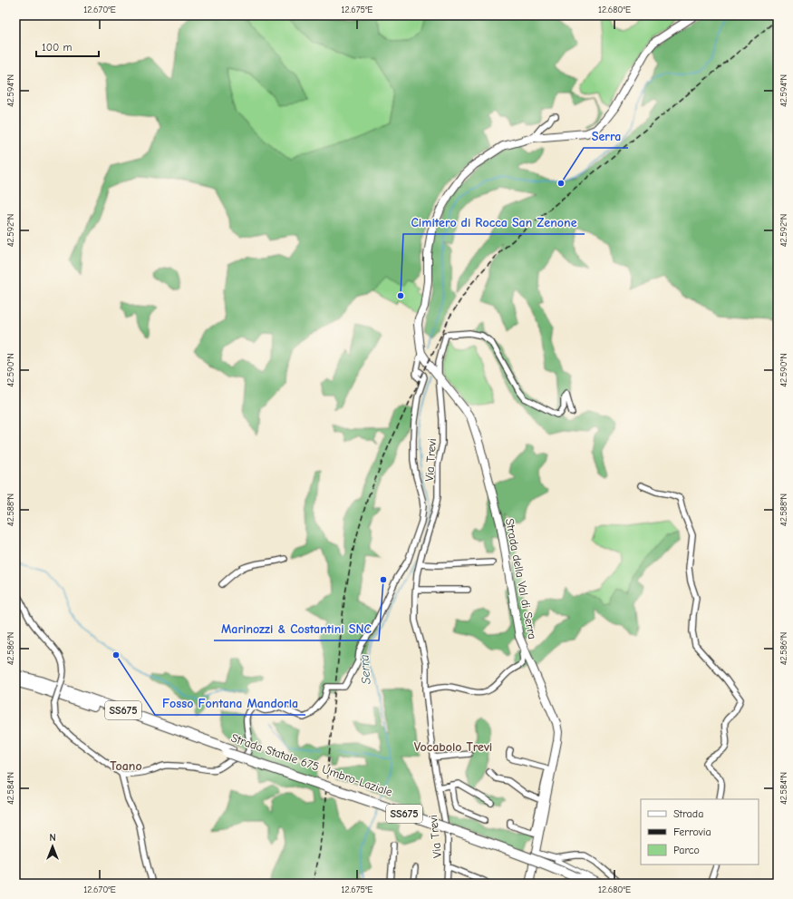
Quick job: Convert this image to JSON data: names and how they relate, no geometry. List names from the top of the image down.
{
  "streets": {
    "highway": ["SS675", "Strada Statale 675 Umbro-Laziale"],
    "street": ["Via Trevi", "Strada della Val di Serra"]
  },
  "crossings": [
    ["Via Trevi", "Strada della Val di Serra"]
  ],
  "districts": ["Vocabolo Trevi", "Toano"],
  "water": ["Serra"],
  "places": [
    "Serra",
    "Cimitero di Rocca San Zenone",
    "Marinozzi & Costantini SNC",
    "Fosso Fontana Mandorla"
  ],
  "legend": ["Strada", "Ferrovia", "Parco"],
  "scale_bar": "100 m",
  "north": "top",
  "coordinates": [
    "12.670°E",
    "12.675°E",
    "12.680°E",
    "42.594°N",
    "42.592°N",
    "42.590°N",
    "42.588°N",
    "42.586°N",
    "42.584°N"
  ]
}
